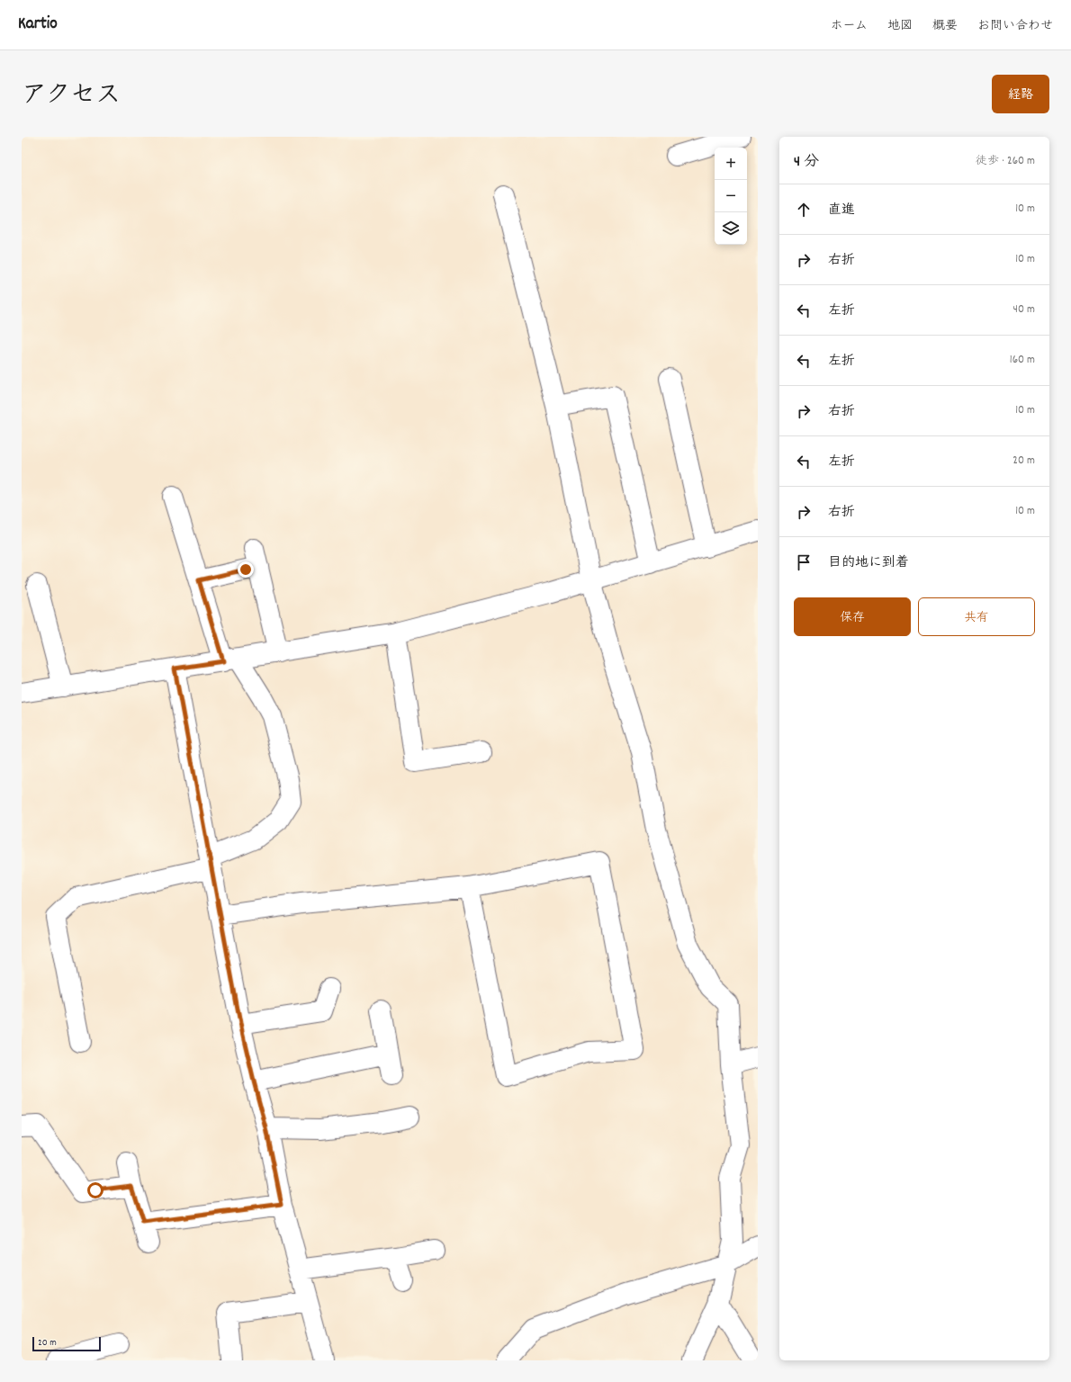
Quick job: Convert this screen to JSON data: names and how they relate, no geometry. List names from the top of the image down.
{
  "scale_bar": "20 m",
  "page": {
    "header": "Kartio",
    "nav": [
      "ホーム",
      "地図",
      "概要",
      "お問い合わせ"
    ],
    "title": "アクセス",
    "buttons": [
      "経路",
      ["保存", "共有"]
    ],
    "heading": ["4 分", "徒歩 · 260 m"],
    "map_buttons": ["+", "−"],
    "list": [
      ["直進", "10 m"],
      ["右折", "10 m"],
      ["左折", "40 m"],
      ["左折", "160 m"],
      ["右折", "10 m"],
      ["左折", "20 m"],
      ["右折", "10 m"],
      "目的地に到着"
    ],
    "scale": "20 m"
  }
}
